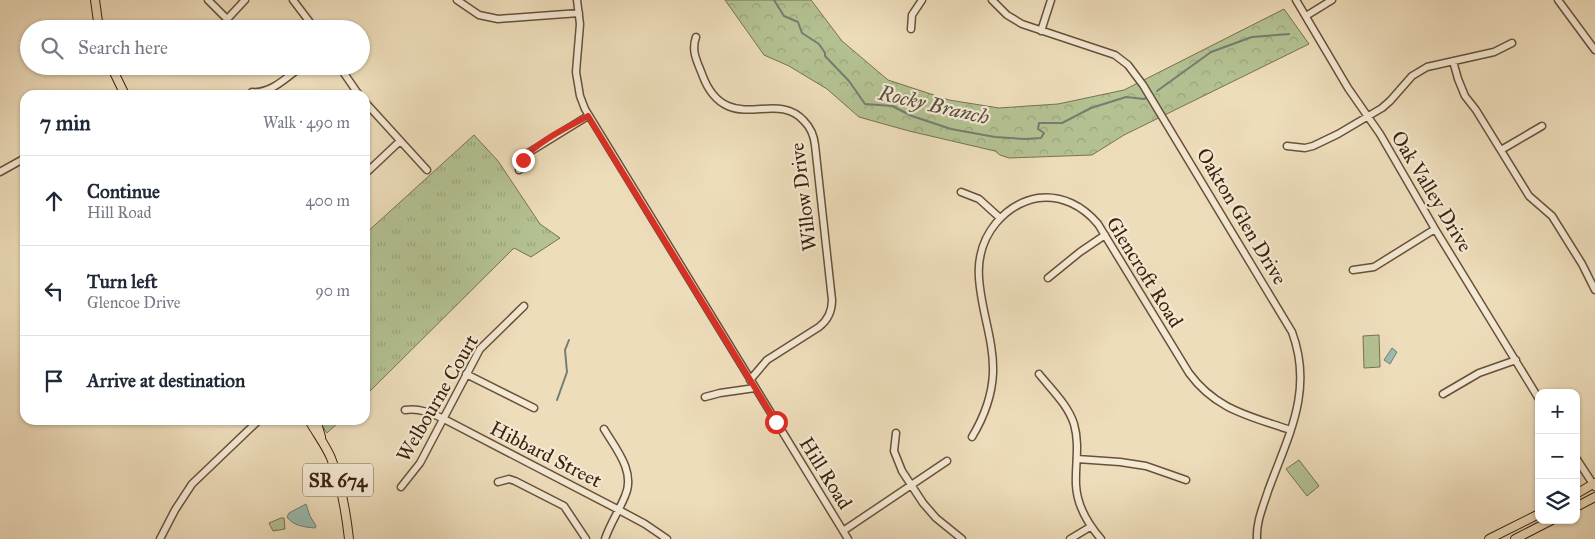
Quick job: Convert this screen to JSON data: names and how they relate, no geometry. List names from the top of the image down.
{
  "streets": {
    "main road": ["SR 674"],
    "street": [
      "Oak Valley Drive",
      "Willow Drive",
      "Oakton Glen Drive",
      "Glencroft Road",
      "Welbourne Court",
      "Hibbard Street",
      "Hill Road"
    ]
  },
  "crossings": [
    ["Willow Drive", "Hill Road"],
    ["Oakton Glen Drive", "Glencroft Road"],
    ["Welbourne Court", "Hibbard Street"]
  ],
  "water": ["Rocky Branch"],
  "page": {
    "search": "Search here",
    "heading": ["7 min", "Walk · 490 m"],
    "list": [
      ["Continue", "Hill Road", "400 m"],
      ["Turn left", "Glencoe Drive", "90 m"],
      "Arrive at destination"
    ],
    "map_buttons": ["+", "−"]
  }
}
